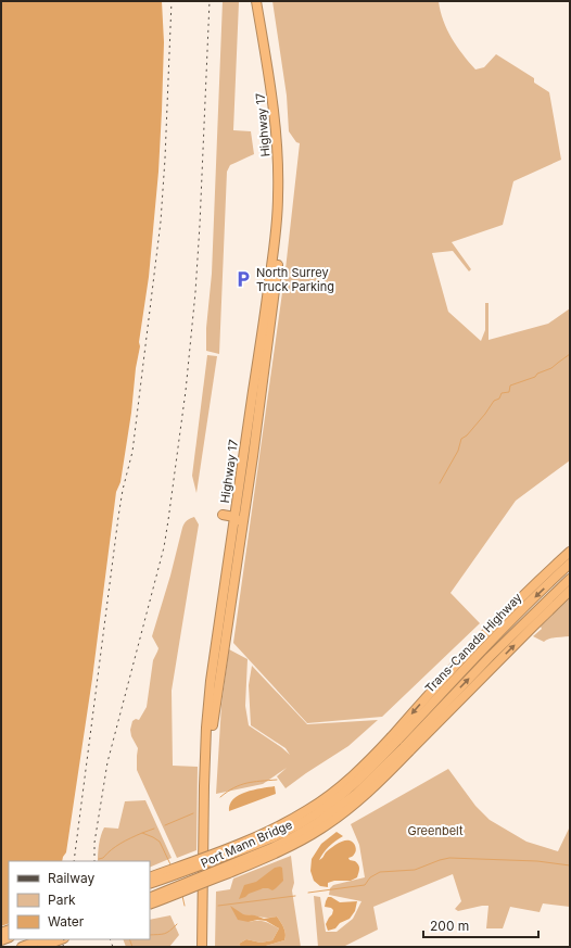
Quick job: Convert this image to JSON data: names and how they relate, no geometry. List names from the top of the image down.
{
  "streets": {
    "highway": ["Highway 17", "Trans-Canada Highway", "Port Mann Bridge"]
  },
  "crossings": [
    ["Trans-Canada Highway", "Port Mann Bridge"]
  ],
  "parks": ["Greenbelt"],
  "places": {
    "parking": ["North Surrey Truck Parking"]
  },
  "legend": ["Railway", "Park", "Water"],
  "scale_bar": "200 m"
}
